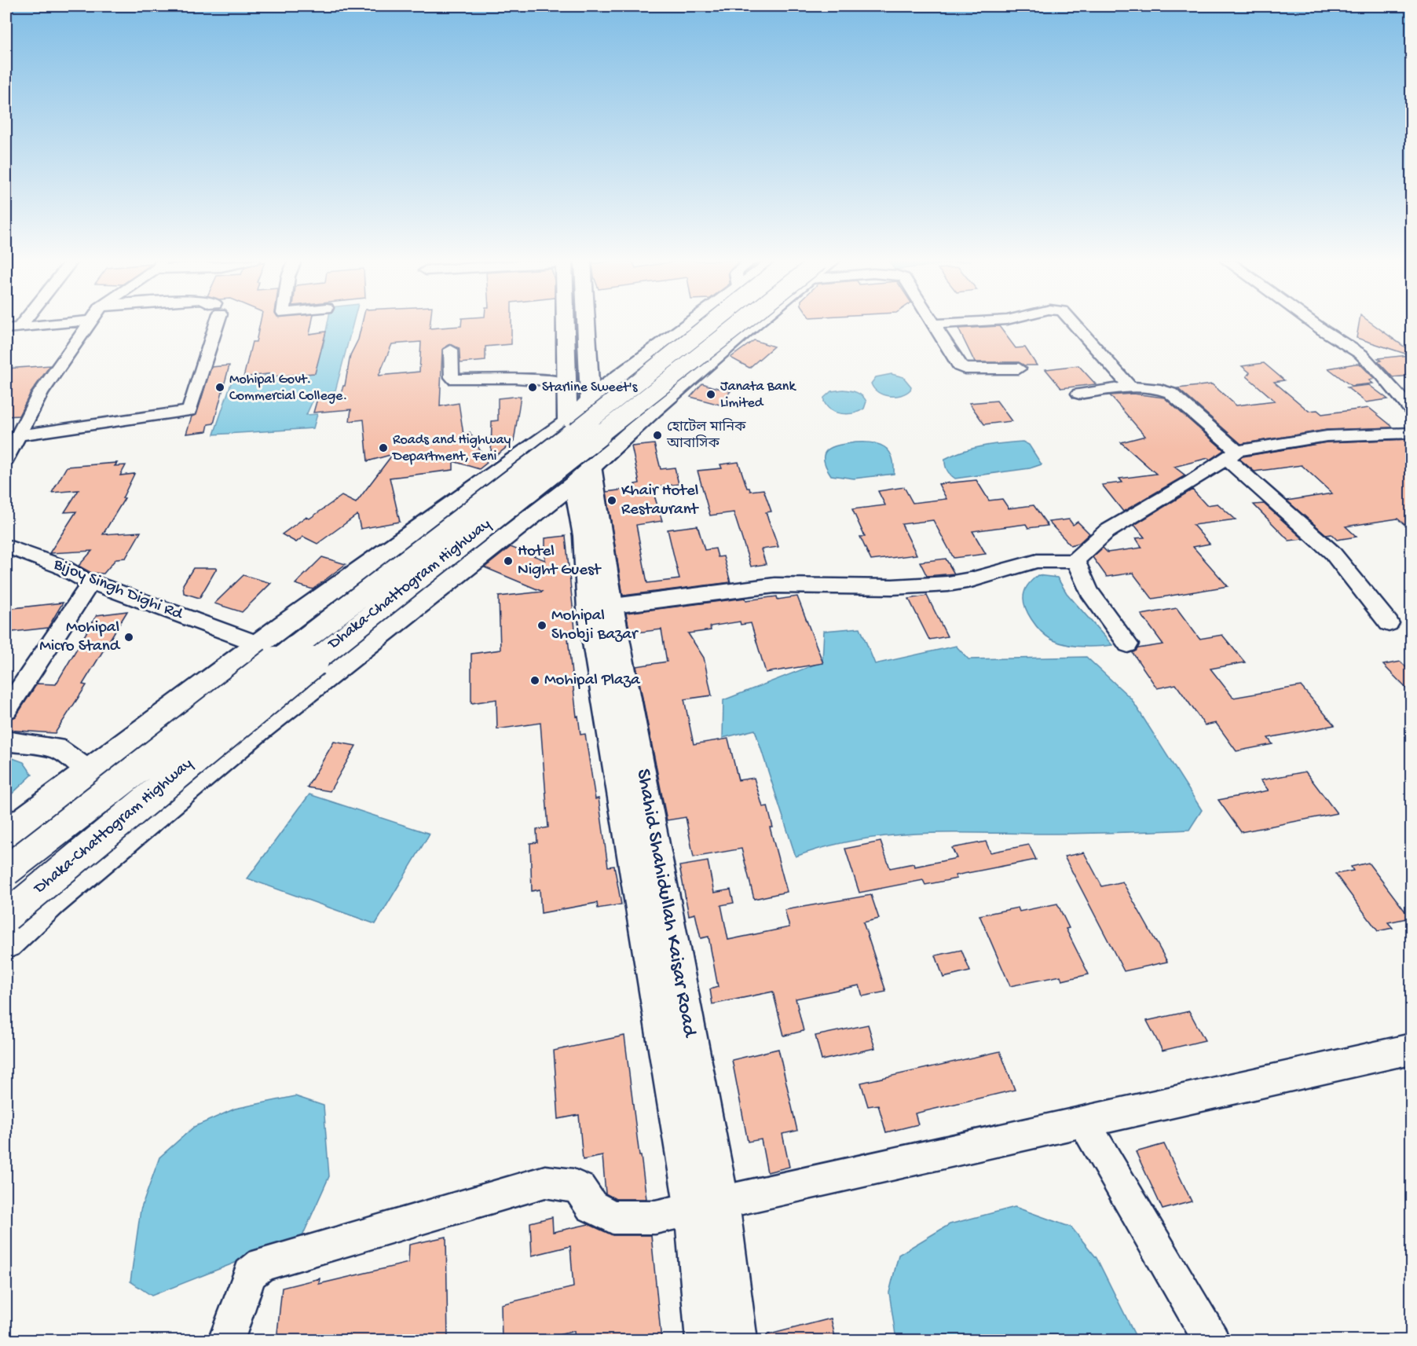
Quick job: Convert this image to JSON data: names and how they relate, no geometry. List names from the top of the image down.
{
  "streets": {
    "main road": ["Dhaka-Chattogram Highway", "Shahid Shahidullah Kaisar Road"],
    "street": ["Bijoy Singh Dighi Rd"]
  },
  "places": [
    "Mohipal Govt. Commercial College.",
    "Starline Sweet's",
    "Janata Bank Limited",
    "হোটেল মানিক আবাসিক",
    "Roads and Highway Department, Feni",
    "Khair Hotel Restaurant",
    "Hotel Night Guest",
    "Mohipal Shobji Bazar",
    "Mohipal Micro Stand",
    "Mohipal Plaza"
  ]
}
